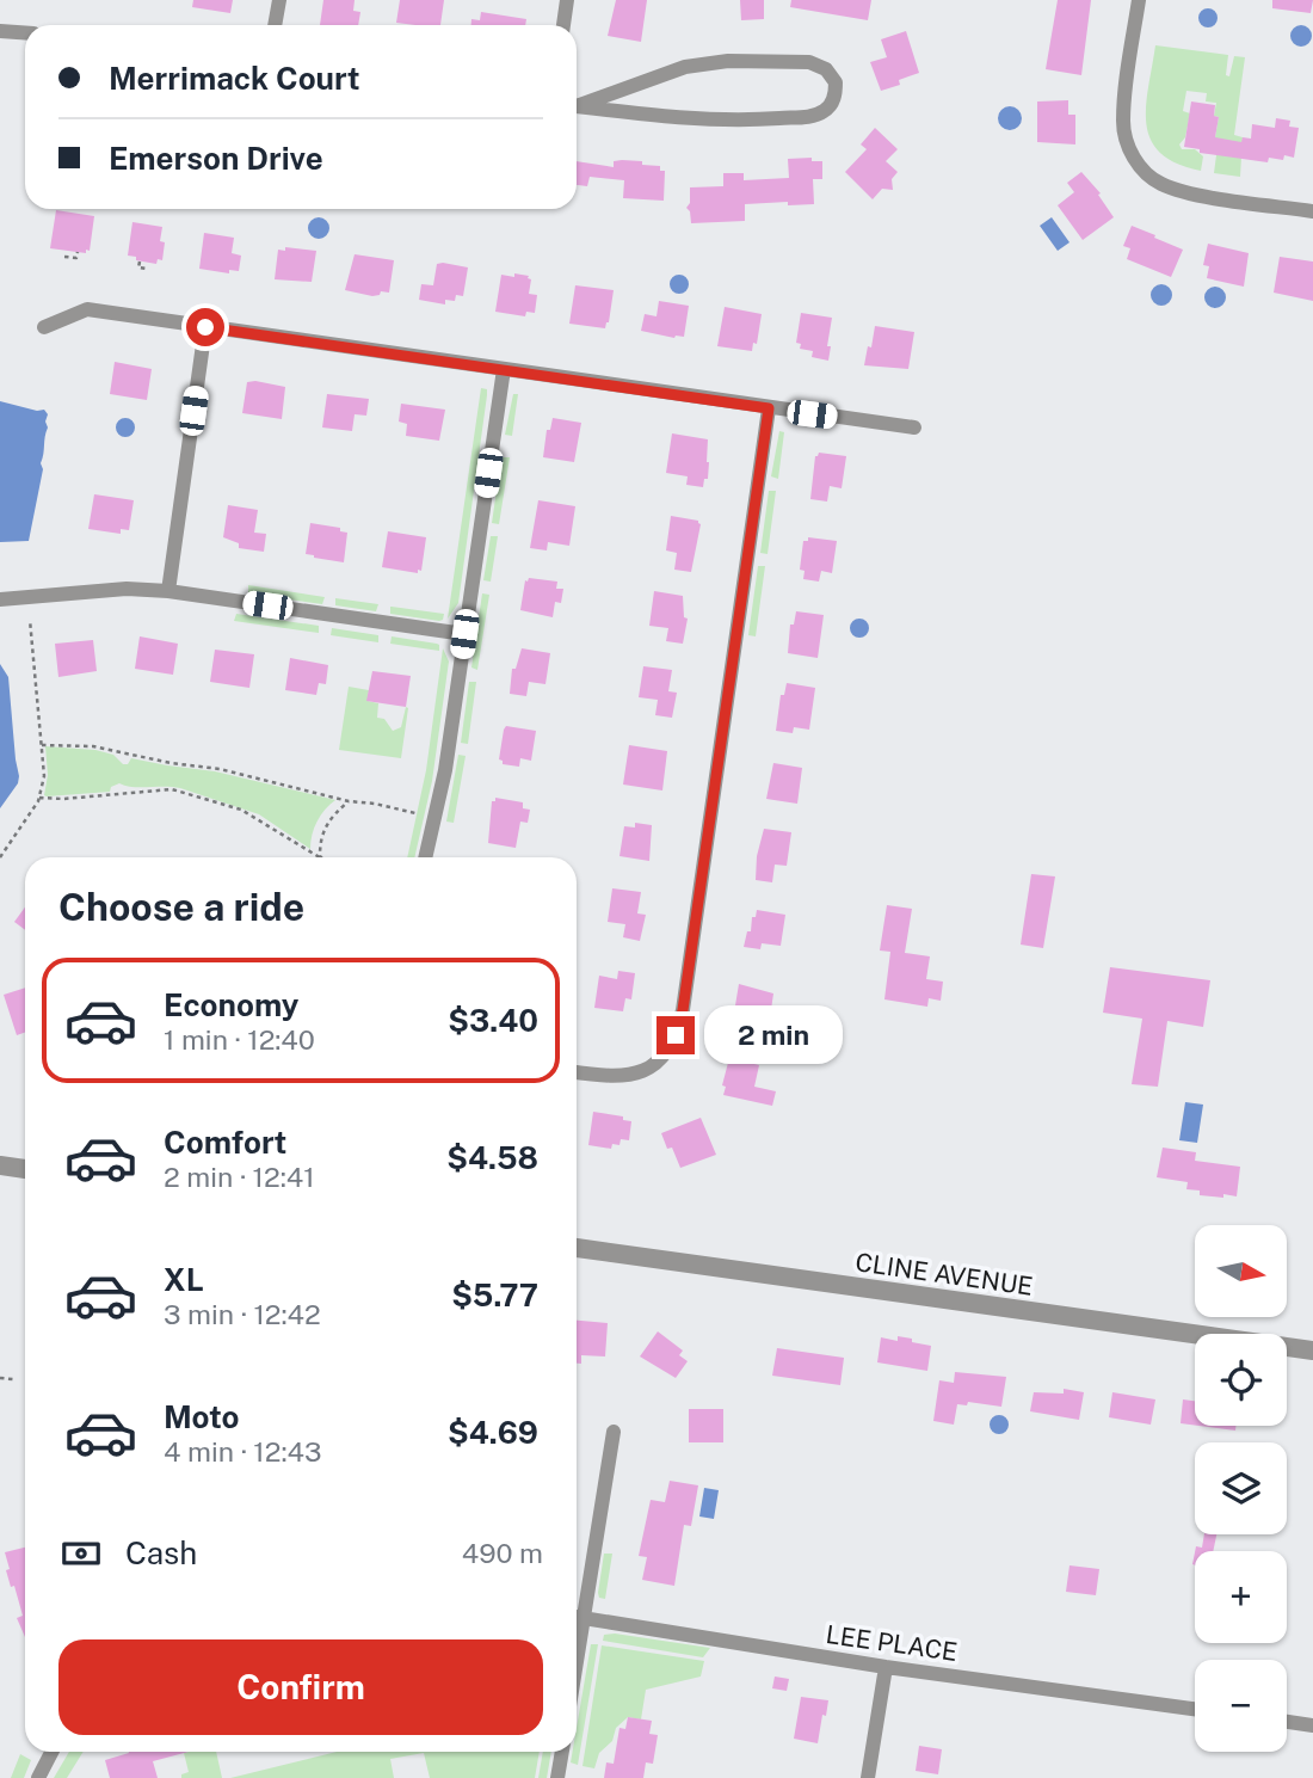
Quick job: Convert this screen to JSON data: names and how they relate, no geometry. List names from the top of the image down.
{
  "streets": {
    "street": ["CLINE AVENUE", "LEE PLACE"]
  },
  "north": "right",
  "page": {
    "banner": ["Merrimack Court", "Emerson Drive"],
    "heading": "Choose a ride",
    "list": [
      {
        "name": "Economy",
        "note": "1 min · 12:40",
        "value": "$3.40"
      },
      {
        "name": "Comfort",
        "note": "2 min · 12:41",
        "value": "$4.58"
      },
      {
        "name": "XL",
        "note": "3 min · 12:42",
        "value": "$5.77"
      },
      {
        "name": "Moto",
        "note": "4 min · 12:43",
        "value": "$4.69"
      }
    ],
    "bubble": "2 min",
    "map_buttons": ["+", "−"],
    "pay": ["Cash", "490 m"],
    "buttons": "Confirm"
  }
}
